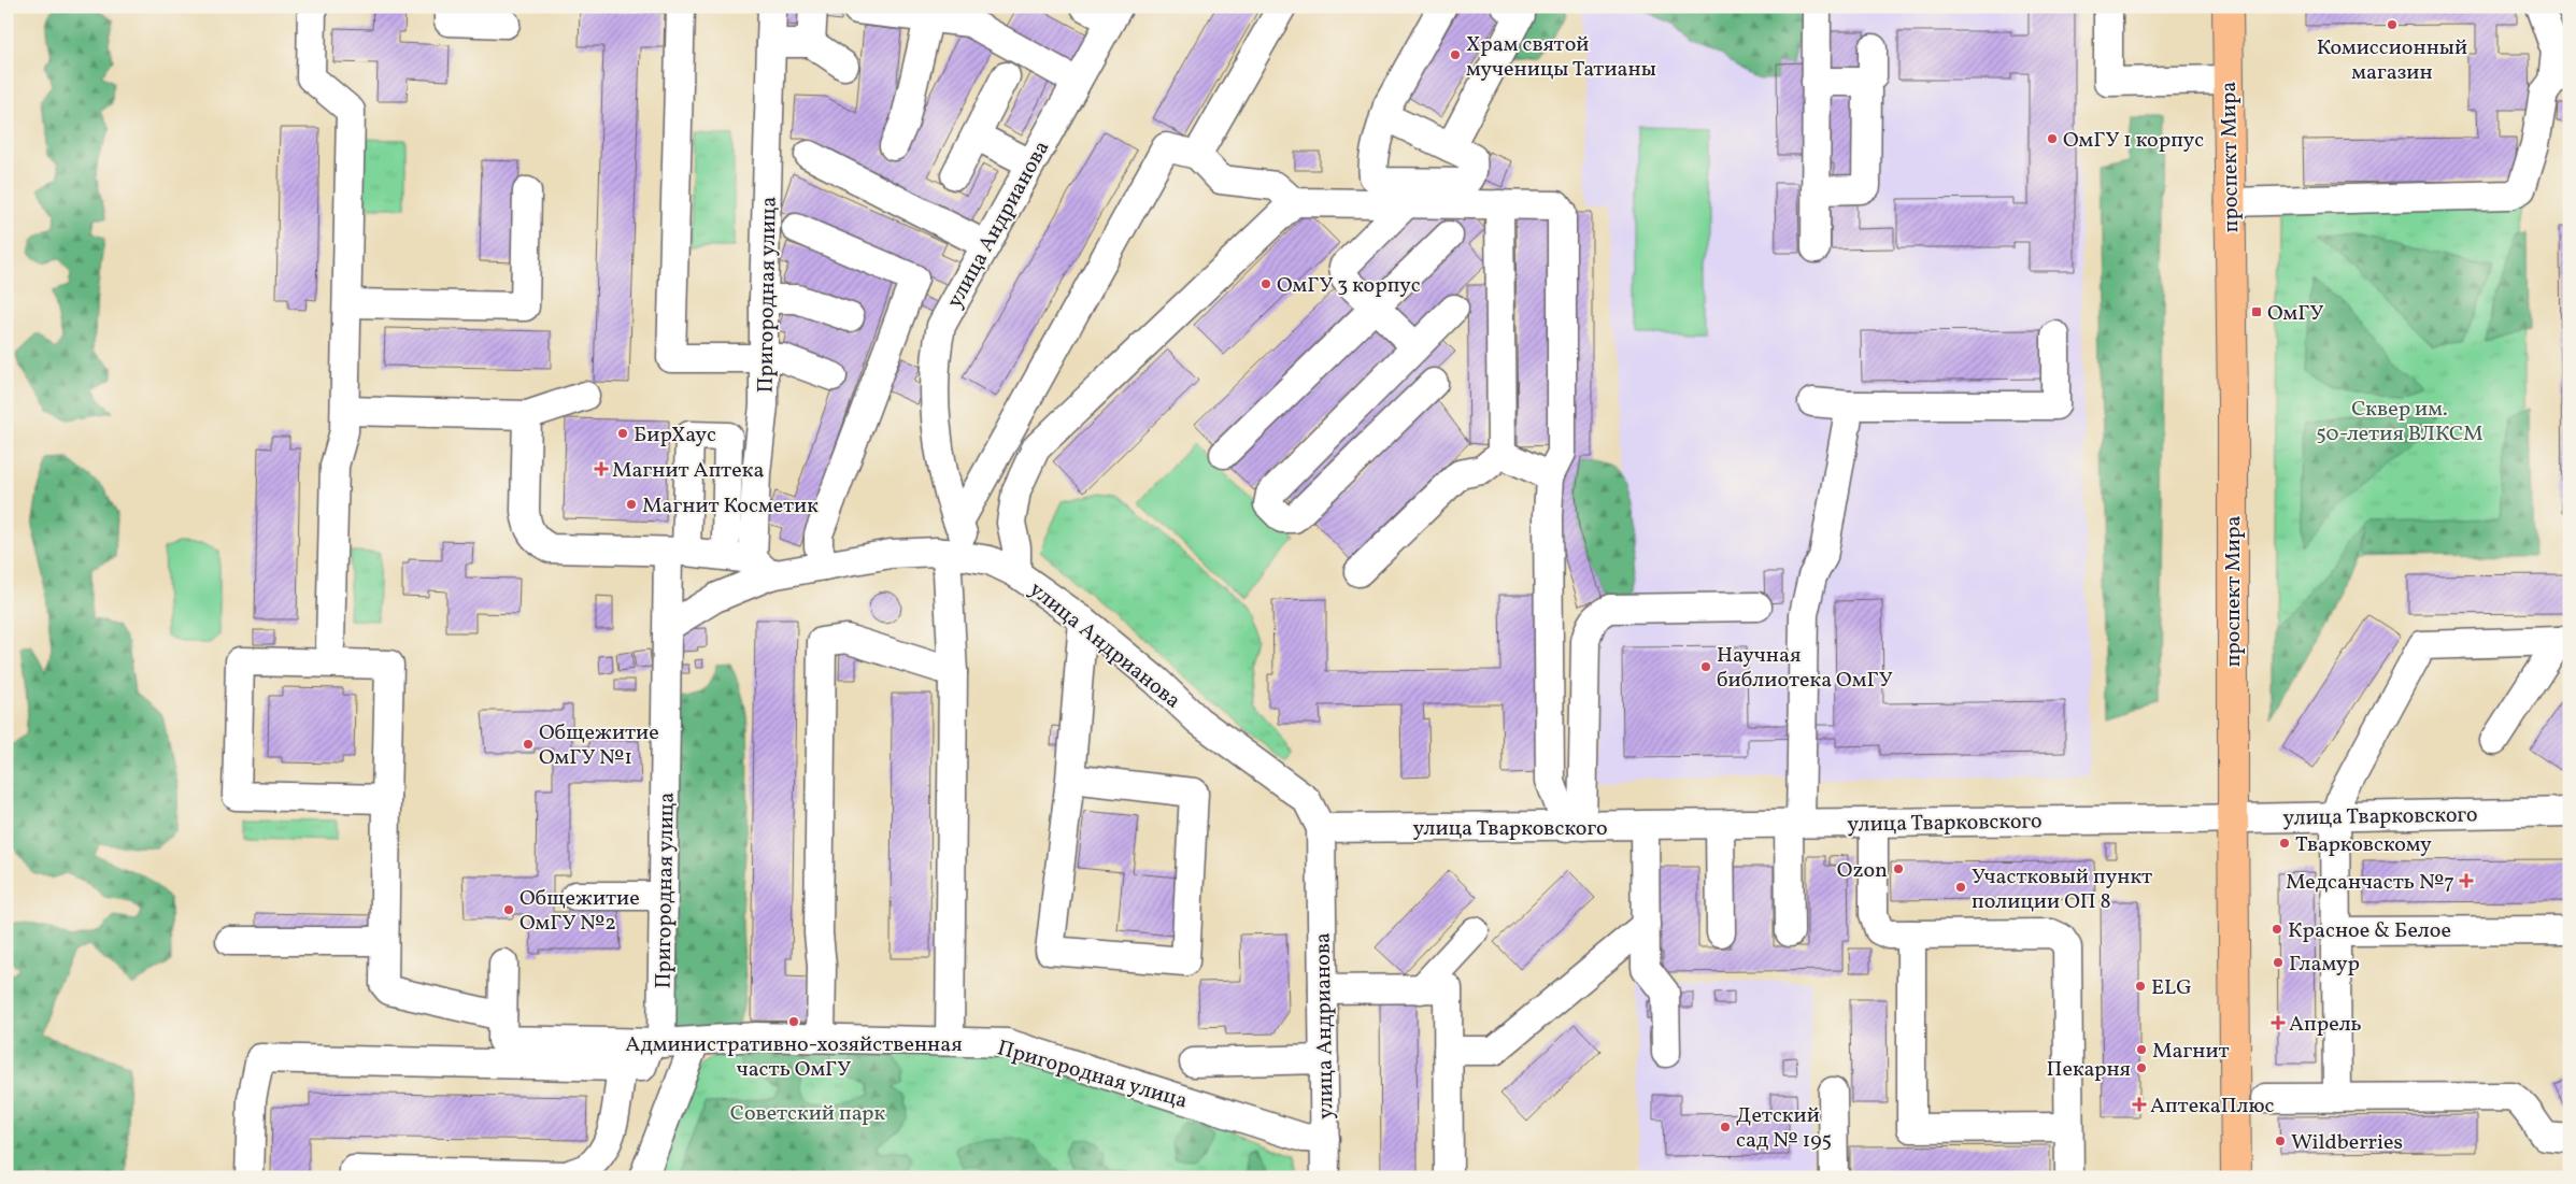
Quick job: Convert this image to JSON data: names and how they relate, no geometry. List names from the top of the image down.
{
  "streets": {
    "main road": ["проспект Мира"],
    "street": ["улица Андрианова", "Пригородная улица", "улица Тварковского"]
  },
  "crossings": [
    ["проспект Мира", "улица Тварковского"],
    ["улица Андрианова", "Пригородная улица"],
    ["улица Андрианова", "улица Тварковского"]
  ],
  "parks": ["Сквер им. 50-летия ВЛКСМ", "Советский парк"],
  "places": {
    "other": [
      "Комиссионный магазин",
      "Храм святой мученицы Татианы",
      "ОмГУ 1 корпус",
      "ОмГУ 3 корпус",
      "БирХаус",
      "Магнит Косметик",
      "Научная библиотека ОмГУ",
      "Общежитие ОмГУ №1",
      "Тварковскому",
      "Ozon",
      "Участковый пункт полиции ОП 8",
      "Общежитие ОмГУ №2",
      "Красное & Белое",
      "Гламур",
      "ELG",
      "Административно-хозяйственная часть ОмГУ",
      "Магнит",
      "Пекарня",
      "Детский сад № 195",
      "Wildberries"
    ],
    "transit": ["ОмГУ"],
    "health": [
      "Магнит Аптека",
      "Медсанчасть №7",
      "Апрель",
      "АптекаПлюс"
    ]
  }
}
